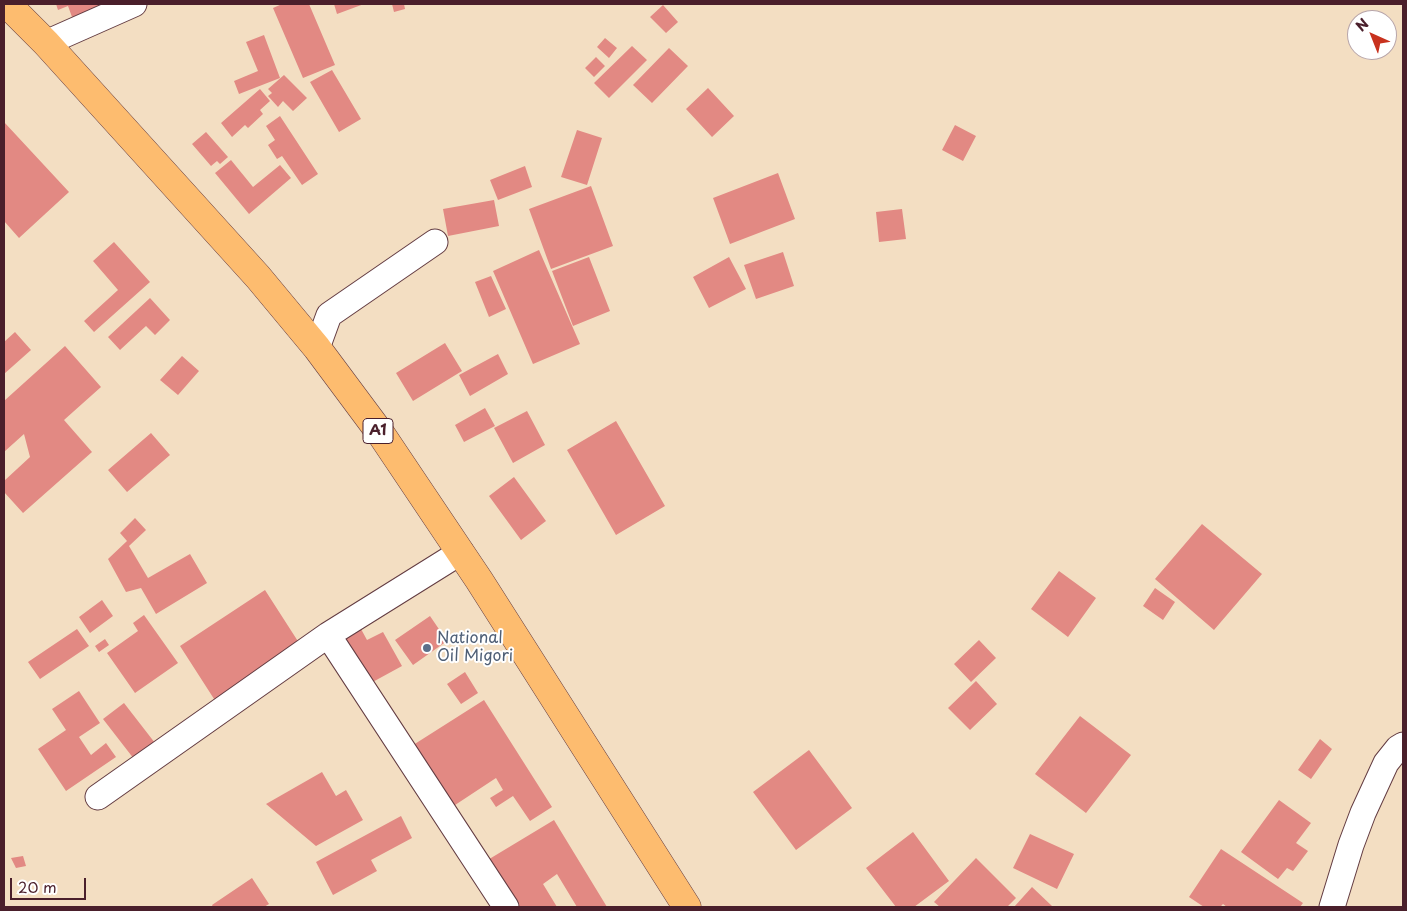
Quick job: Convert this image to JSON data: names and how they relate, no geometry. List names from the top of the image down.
{
  "streets": {
    "highway": ["A1"]
  },
  "places": ["National Oil Migori"],
  "scale_bar": "20 m",
  "north": "top left"
}
